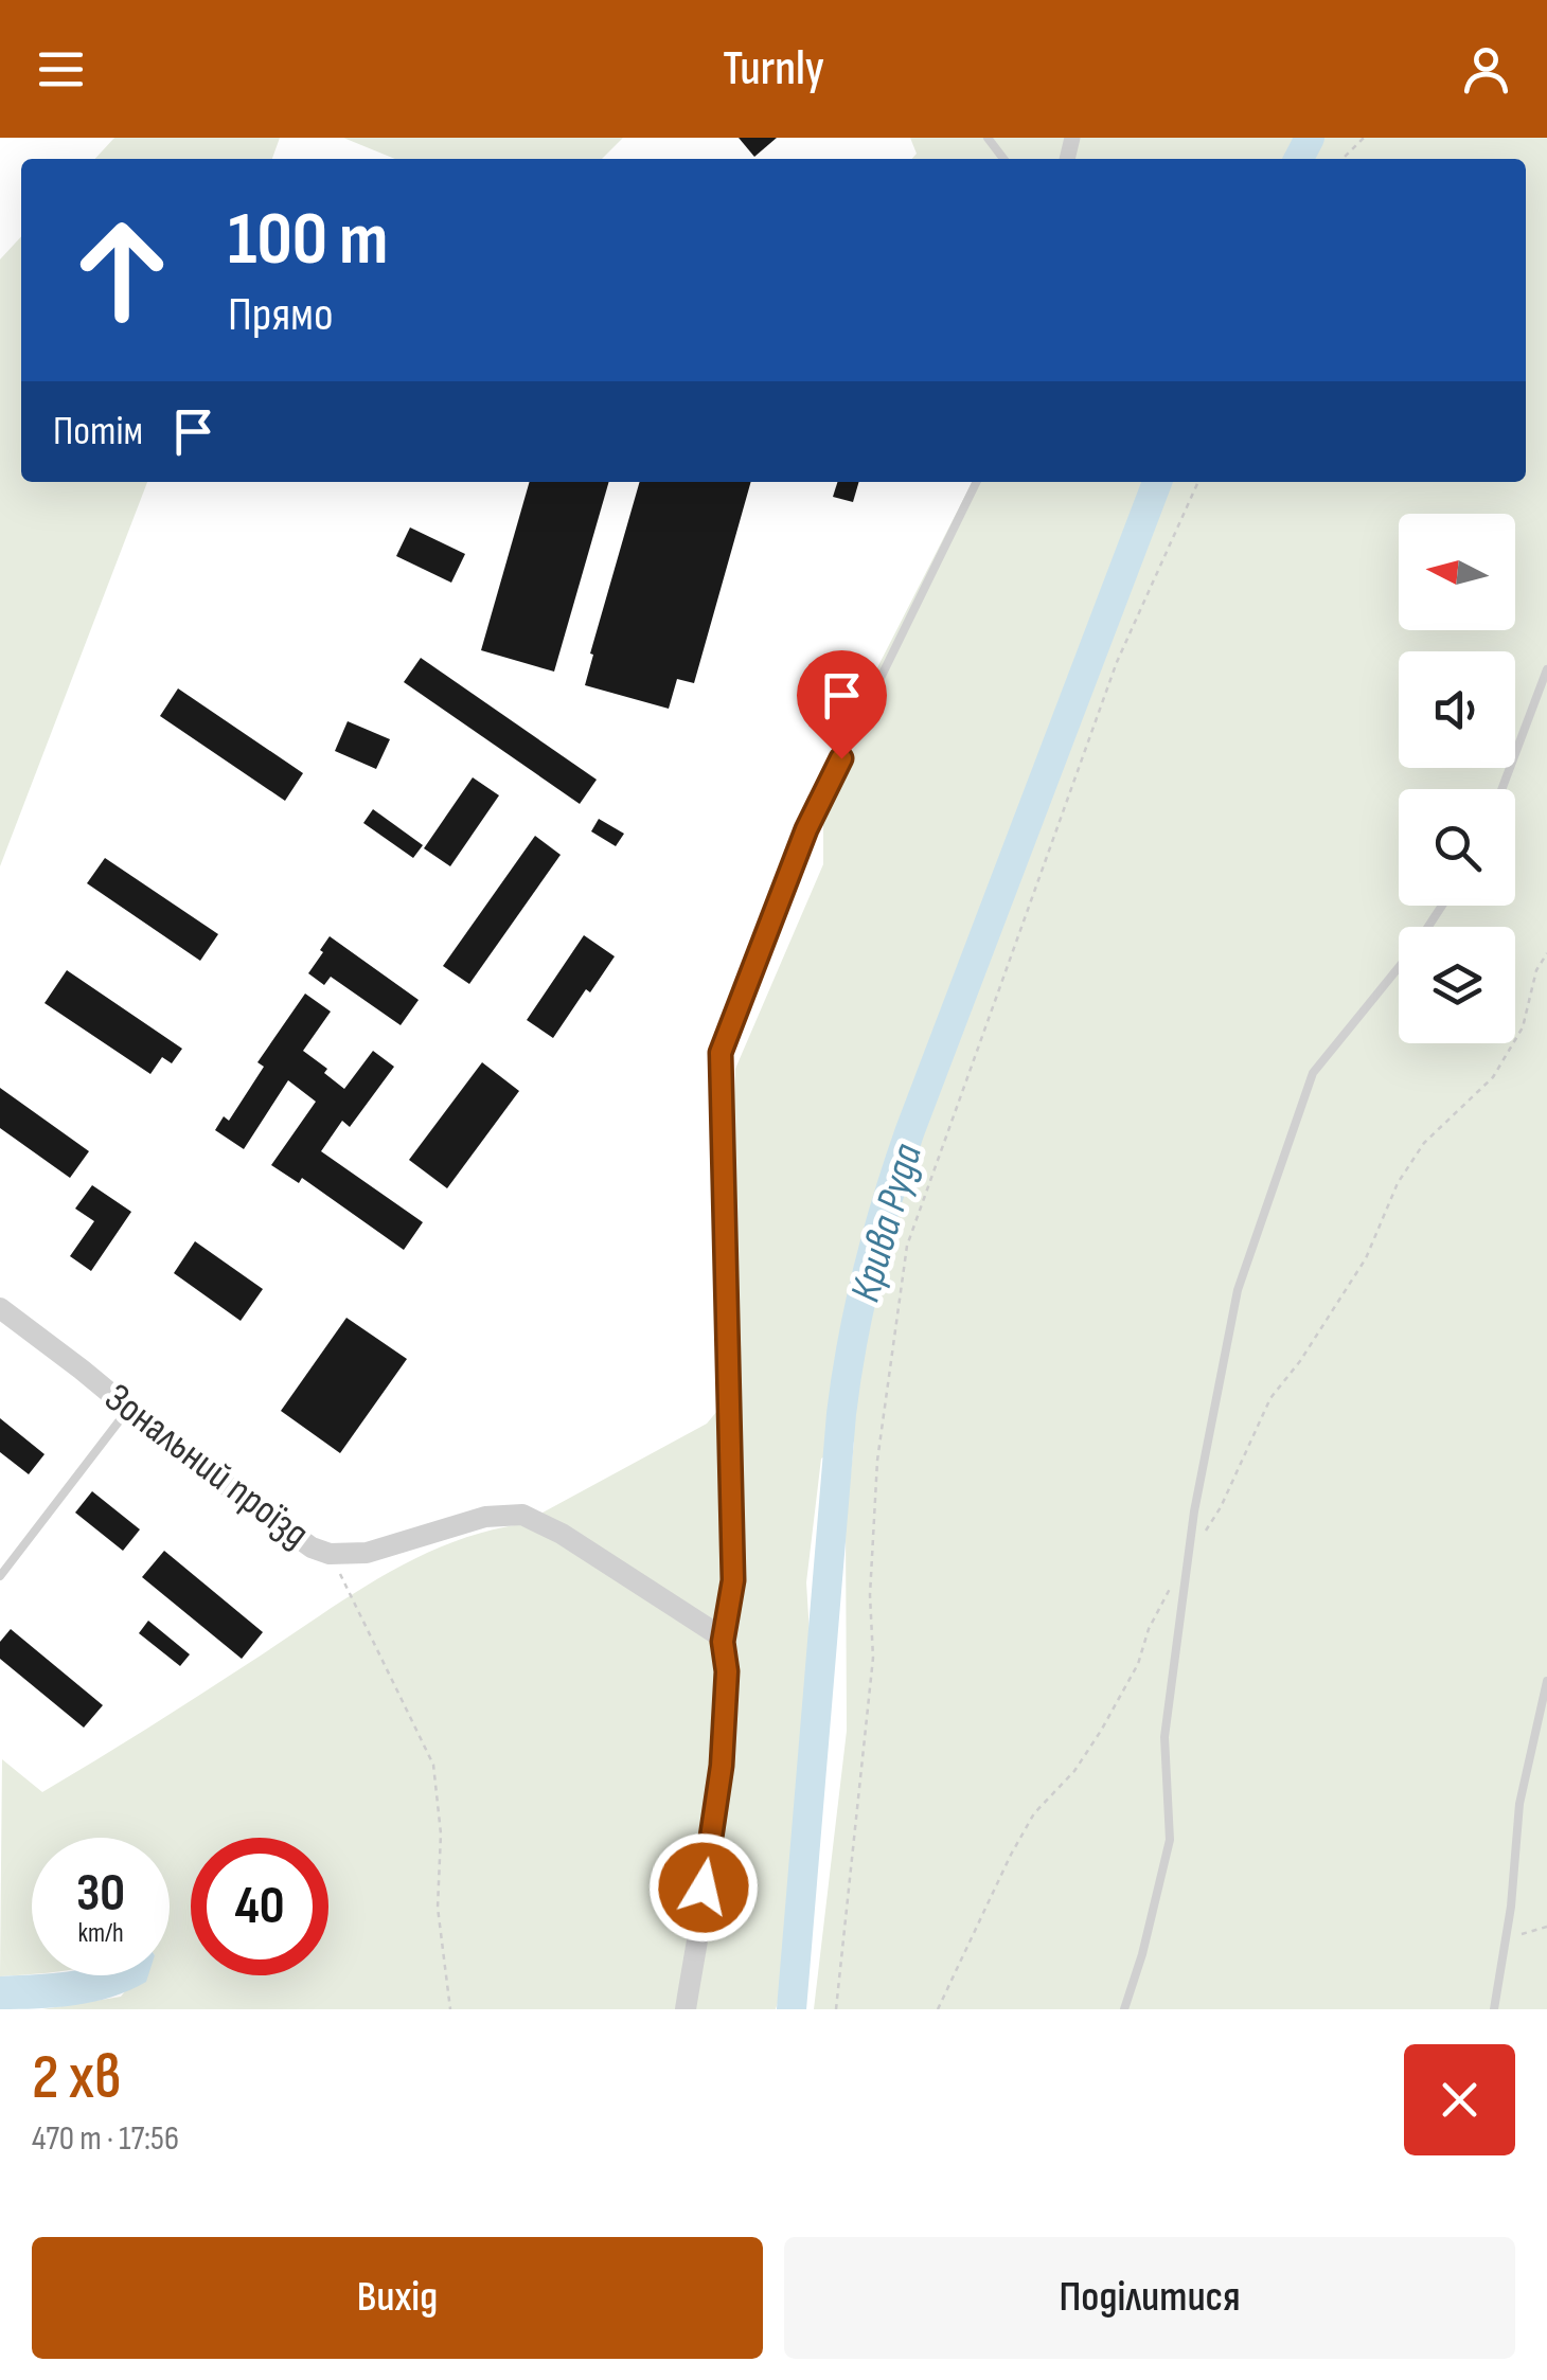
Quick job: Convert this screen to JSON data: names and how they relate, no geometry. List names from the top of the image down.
{
  "streets": {
    "street": ["Зональний проїзд"]
  },
  "water": ["Крива Руда"],
  "north": "left",
  "page": {
    "header": "Turnly",
    "turn": ["100 m", "Прямо"],
    "then": "Потім",
    "speed": "30 km/h",
    "limit": "40",
    "heading": ["2 хв", "470 m · 17:56"],
    "buttons": ["Вихід", "Поділитися"]
  }
}
